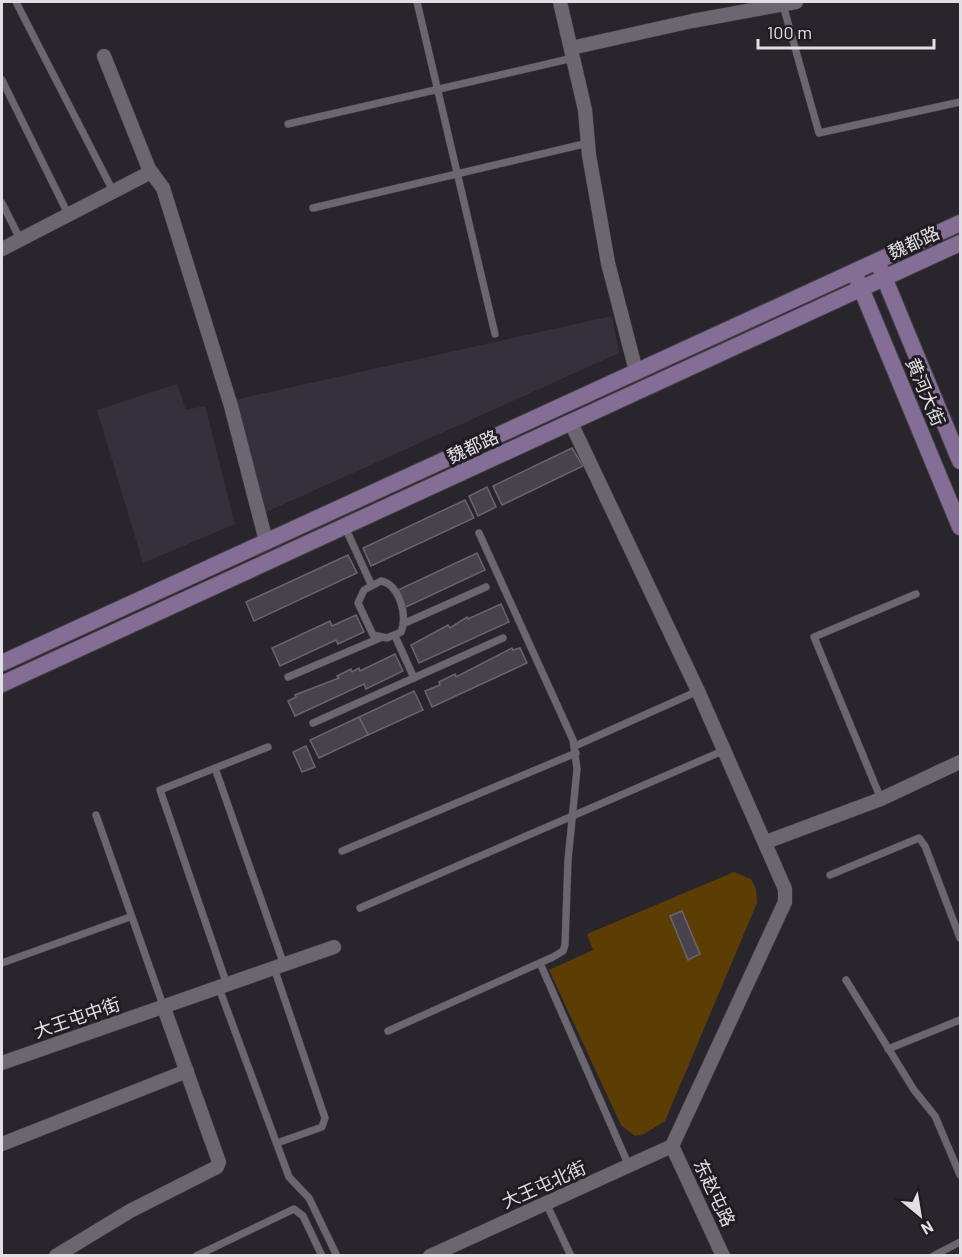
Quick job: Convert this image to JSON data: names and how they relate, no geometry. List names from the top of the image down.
{
  "streets": {
    "main road": ["魏都路", "黄河大街"],
    "street": ["大王屯中街", "大王屯北街", "东赵屯路"]
  },
  "crossings": [
    ["魏都路", "黄河大街"],
    ["大王屯北街", "东赵屯路"]
  ],
  "scale_bar": "100 m",
  "north": "bottom right"
}
